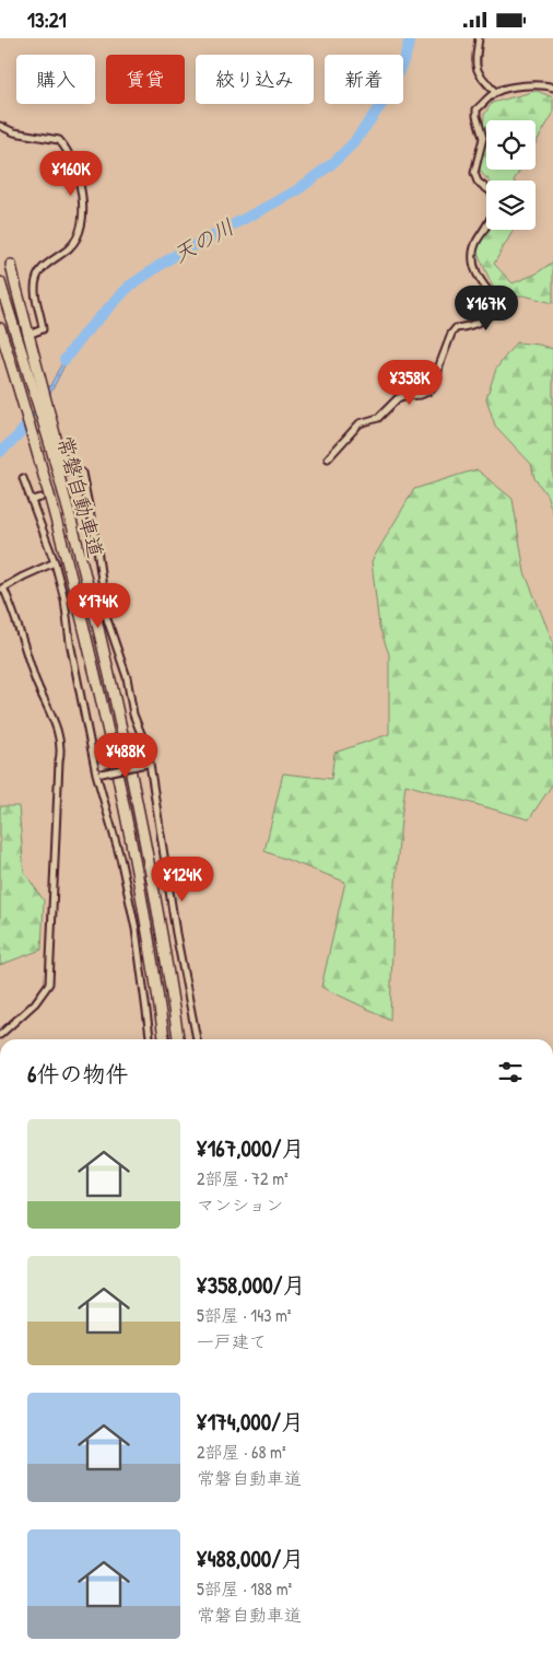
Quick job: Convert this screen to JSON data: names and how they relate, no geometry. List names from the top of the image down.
{
  "streets": {
    "highway": ["常磐自動車道"]
  },
  "water": ["天の川"],
  "page": {
    "status": "13:21",
    "chip": [
      "購入",
      "賃貸",
      "絞り込み",
      "新着"
    ],
    "price": [
      "¥160K",
      "¥167K",
      "¥358K",
      "¥174K",
      "¥488K",
      "¥124K"
    ],
    "heading": "6件の物件",
    "list": [
      {
        "name": "¥167,000/月",
        "note": "2部屋 · 72 m² · マンション"
      },
      {
        "name": "¥358,000/月",
        "note": "5部屋 · 143 m² · 一戸建て"
      },
      {
        "name": "¥174,000/月",
        "note": "2部屋 · 68 m² · 常磐自動車道"
      },
      {
        "name": "¥488,000/月",
        "note": "5部屋 · 188 m² · 常磐自動車道"
      }
    ]
  }
}
